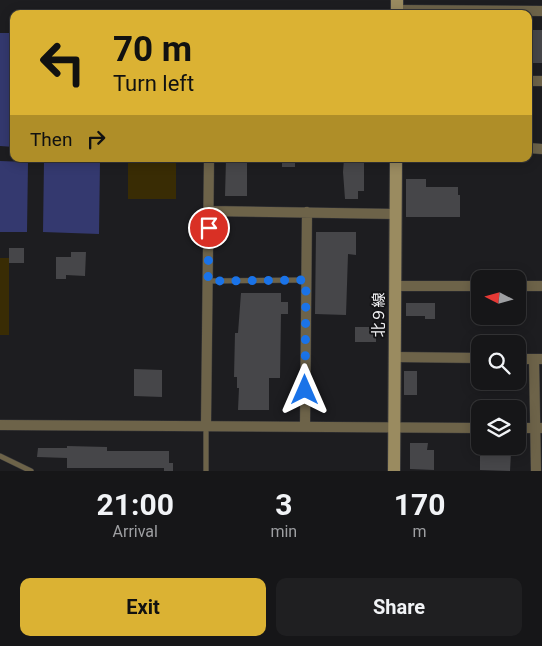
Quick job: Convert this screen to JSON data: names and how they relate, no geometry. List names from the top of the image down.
{
  "streets": {
    "street": ["北９線"]
  },
  "north": "left",
  "page": {
    "turn": ["70 m", "Turn left"],
    "then": "Then",
    "eta": [
      "21:00",
      "Arrival",
      "3",
      "min",
      "170",
      "m"
    ],
    "buttons": ["Exit", "Share"]
  }
}
